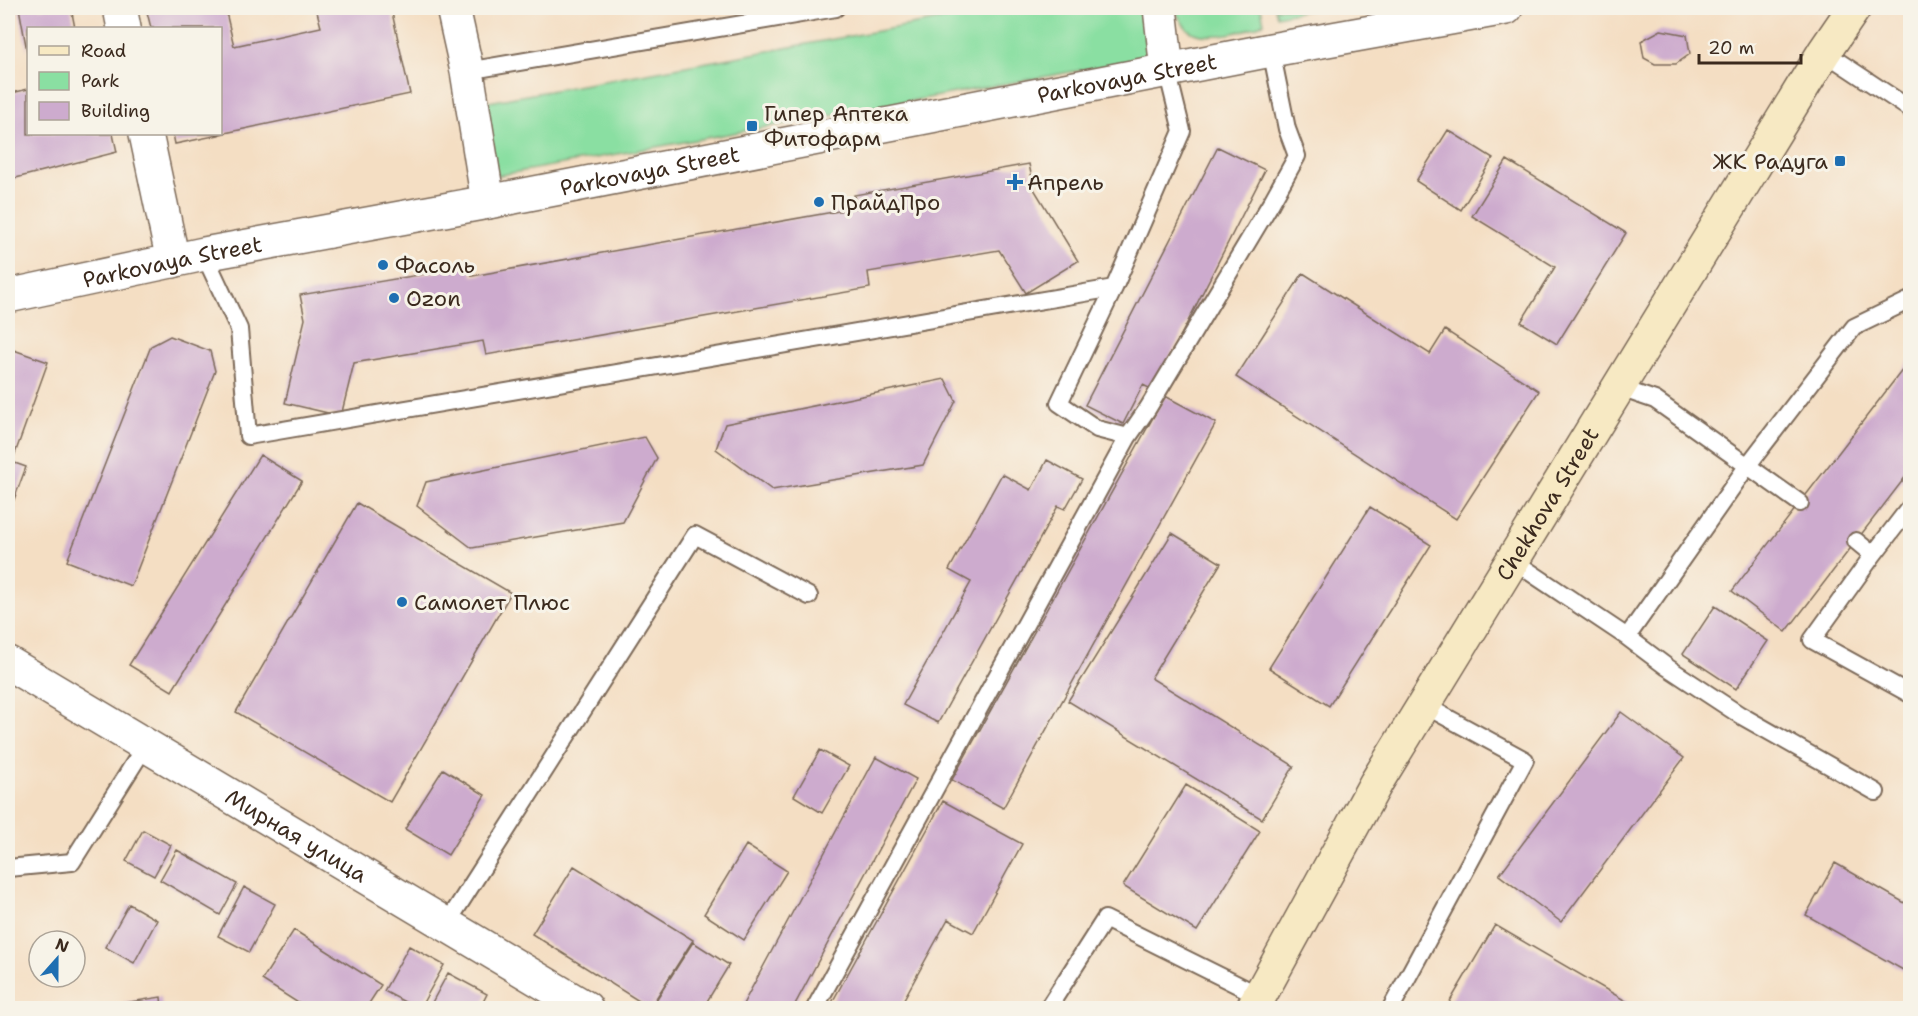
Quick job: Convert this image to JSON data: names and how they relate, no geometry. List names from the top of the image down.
{
  "streets": {
    "main road": ["Chekhova Street"],
    "street": ["Parkovaya Street", "Мирная улица"]
  },
  "places": {
    "transit": ["Гипер Аптека Фитофарм", "ЖК Радуга"],
    "health": ["Апрель"],
    "other": [
      "ПрайдПро",
      "Фасоль",
      "Ozon",
      "Самолет Плюс"
    ]
  },
  "legend": ["Road", "Park", "Building"],
  "scale_bar": "20 m",
  "north": "top"
}
